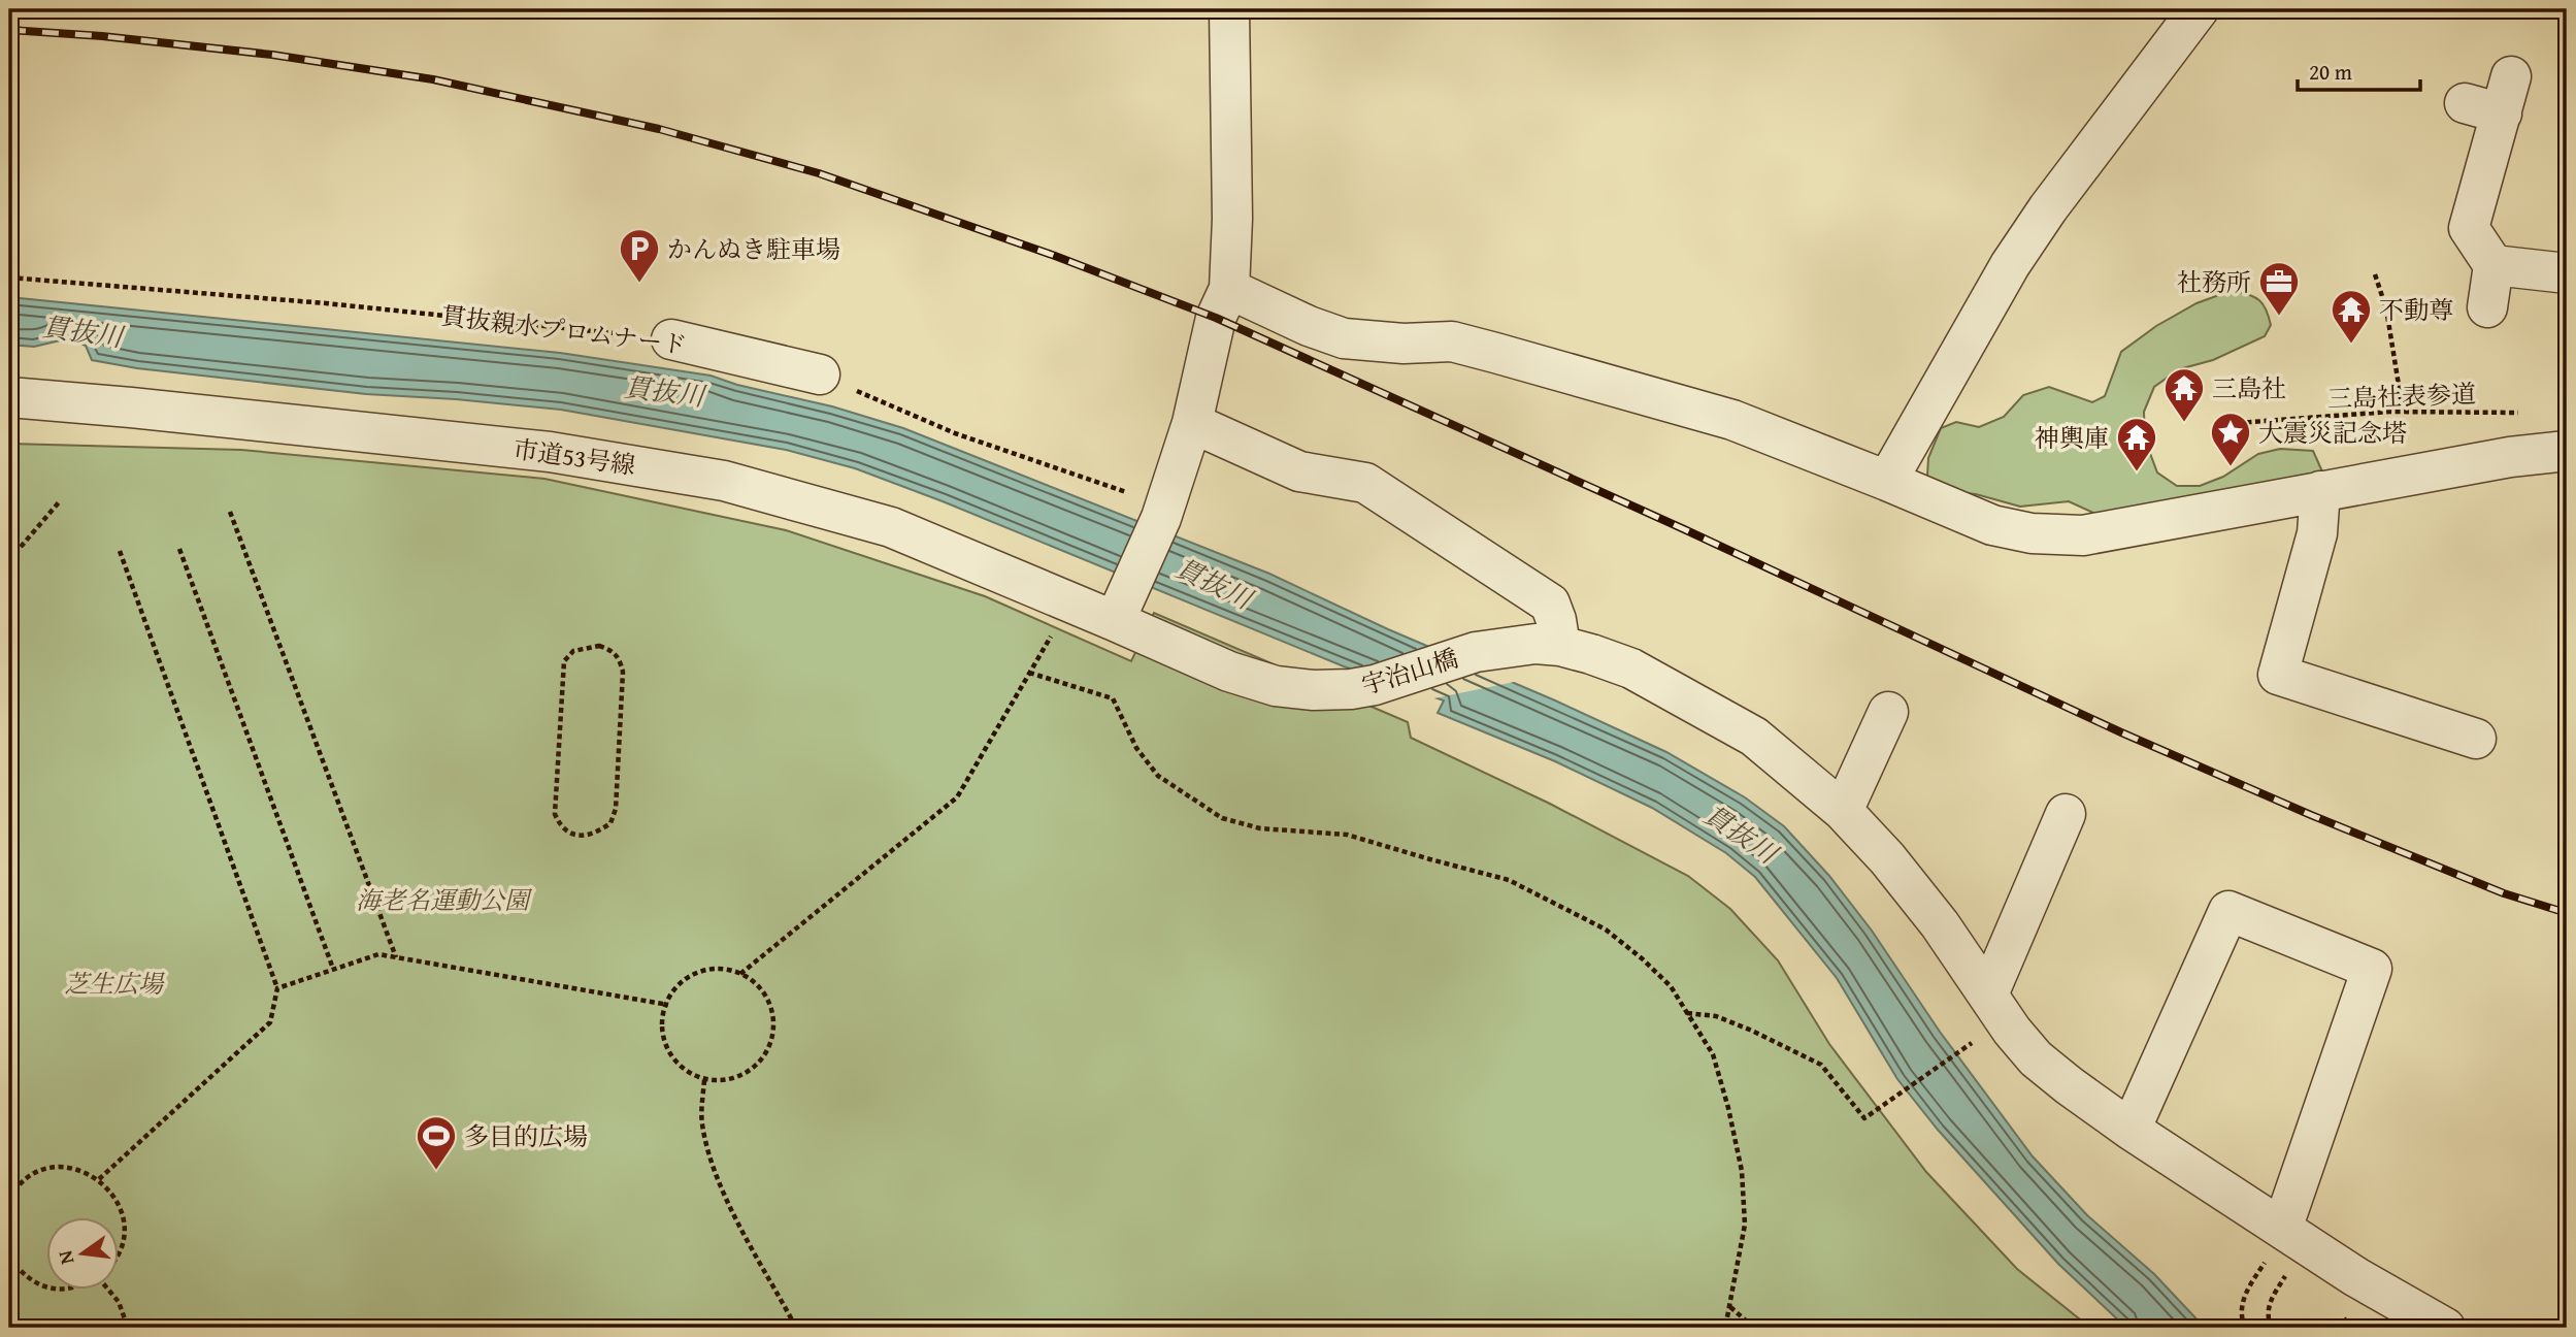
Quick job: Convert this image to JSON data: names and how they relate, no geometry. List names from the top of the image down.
{
  "streets": {
    "street": ["貫抜親水プロムナード", "市道53号線", "宇治山橋"],
    "path": ["三島社表参道"]
  },
  "crossings": [
    ["市道53号線", "宇治山橋"]
  ],
  "water": ["貫抜川"],
  "parks": ["海老名運動公園", "芝生広場"],
  "places": {
    "parking": ["かんぬき駐車場"],
    "office": ["社務所"],
    "temple": ["不動尊", "三島社", "神輿庫"],
    "place": ["大震災記念塔"],
    "sports": ["多目的広場"]
  },
  "scale_bar": "20 m",
  "north": "left"
}
